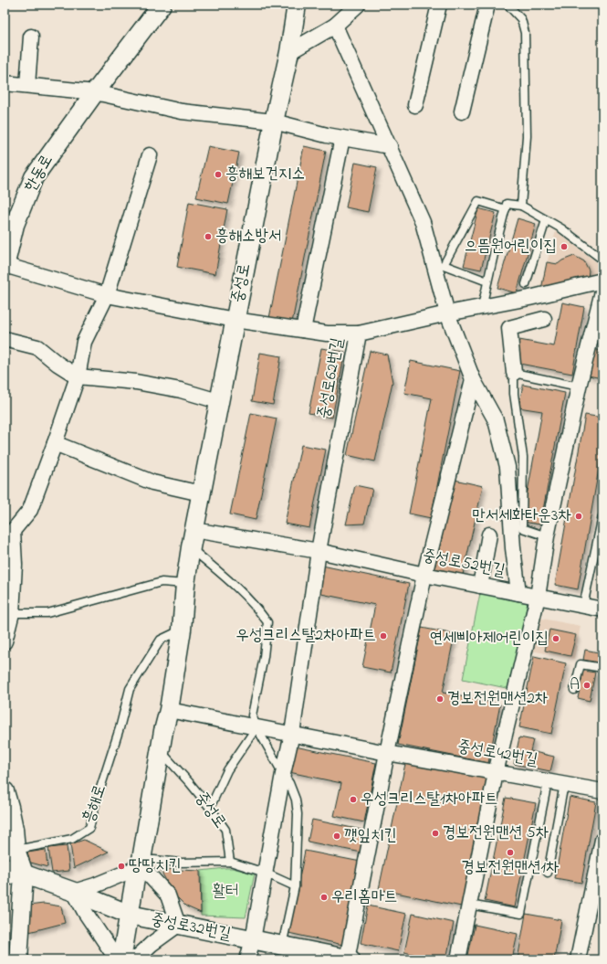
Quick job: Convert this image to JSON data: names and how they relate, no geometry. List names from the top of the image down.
{
  "streets": {
    "street": [
      "한동로",
      "중성로",
      "중성로62번길",
      "중성로52번길",
      "중성로42번길",
      "중성로32번길"
    ],
    "lane": ["흥해로"]
  },
  "crossings": [
    ["한동로", "중성로"],
    ["한동로", "중성로62번길"],
    ["중성로", "중성로62번길"],
    ["중성로", "중성로52번길"],
    ["중성로", "중성로42번길"],
    ["중성로", "흥해로"],
    ["중성로", "중성로32번길"],
    ["중성로62번길", "중성로52번길"],
    ["중성로42번길", "중성로32번길"]
  ],
  "parks": ["활터"],
  "places": [
    "흥해보건지소",
    "흥해소방서",
    "으뜸원어린이집",
    "만서세화타운3차",
    "우성크리스탈2차아파트",
    "연세삐아제어린이집",
    "A",
    "경보전원맨션2차",
    "우성크리스탈1차아파트",
    "경보전원맨션 5차",
    "깻잎치킨",
    "경보전원맨션1차",
    "땅땅치킨",
    "우리홈마트"
  ]
}
